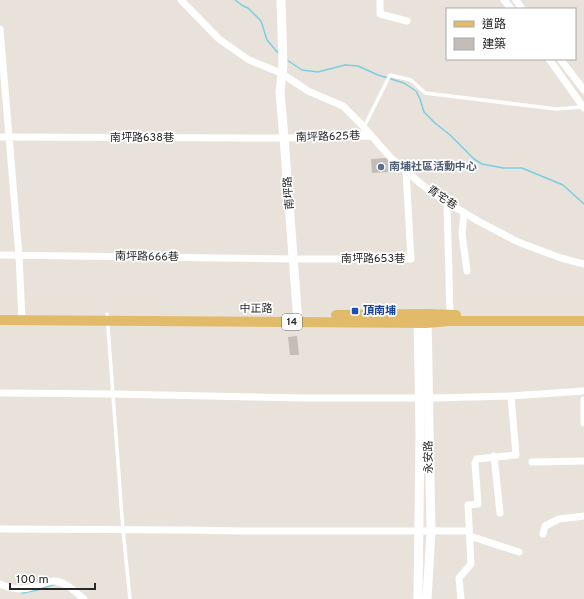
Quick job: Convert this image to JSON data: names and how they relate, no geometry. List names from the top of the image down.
{
  "streets": {
    "main road": ["中正路", "14"],
    "street": [
      "南坪路625巷",
      "南坪路638巷",
      "南坪路",
      "青宅巷",
      "南坪路666巷",
      "南坪路653巷",
      "永安路"
    ]
  },
  "crossings": [
    ["南坪路625巷", "南坪路638巷"],
    ["南坪路625巷", "南坪路"],
    ["南坪路625巷", "青宅巷"],
    ["南坪路638巷", "南坪路"],
    ["南坪路", "青宅巷"],
    ["南坪路", "南坪路666巷"],
    ["南坪路", "南坪路653巷"],
    ["南坪路", "中正路"],
    ["青宅巷", "南坪路653巷"],
    ["南坪路666巷", "南坪路653巷"],
    ["中正路", "永安路"]
  ],
  "places": {
    "other": ["南埔社區活動中心"],
    "transit": ["頂南埔"]
  },
  "legend": ["道路", "建築"],
  "scale_bar": "100 m"
}
